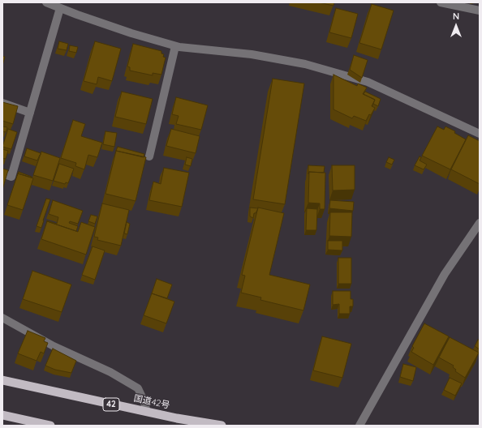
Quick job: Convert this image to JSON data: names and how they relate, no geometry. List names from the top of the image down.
{
  "streets": {
    "highway": ["国道42号", "42"]
  },
  "north": "top"
}
